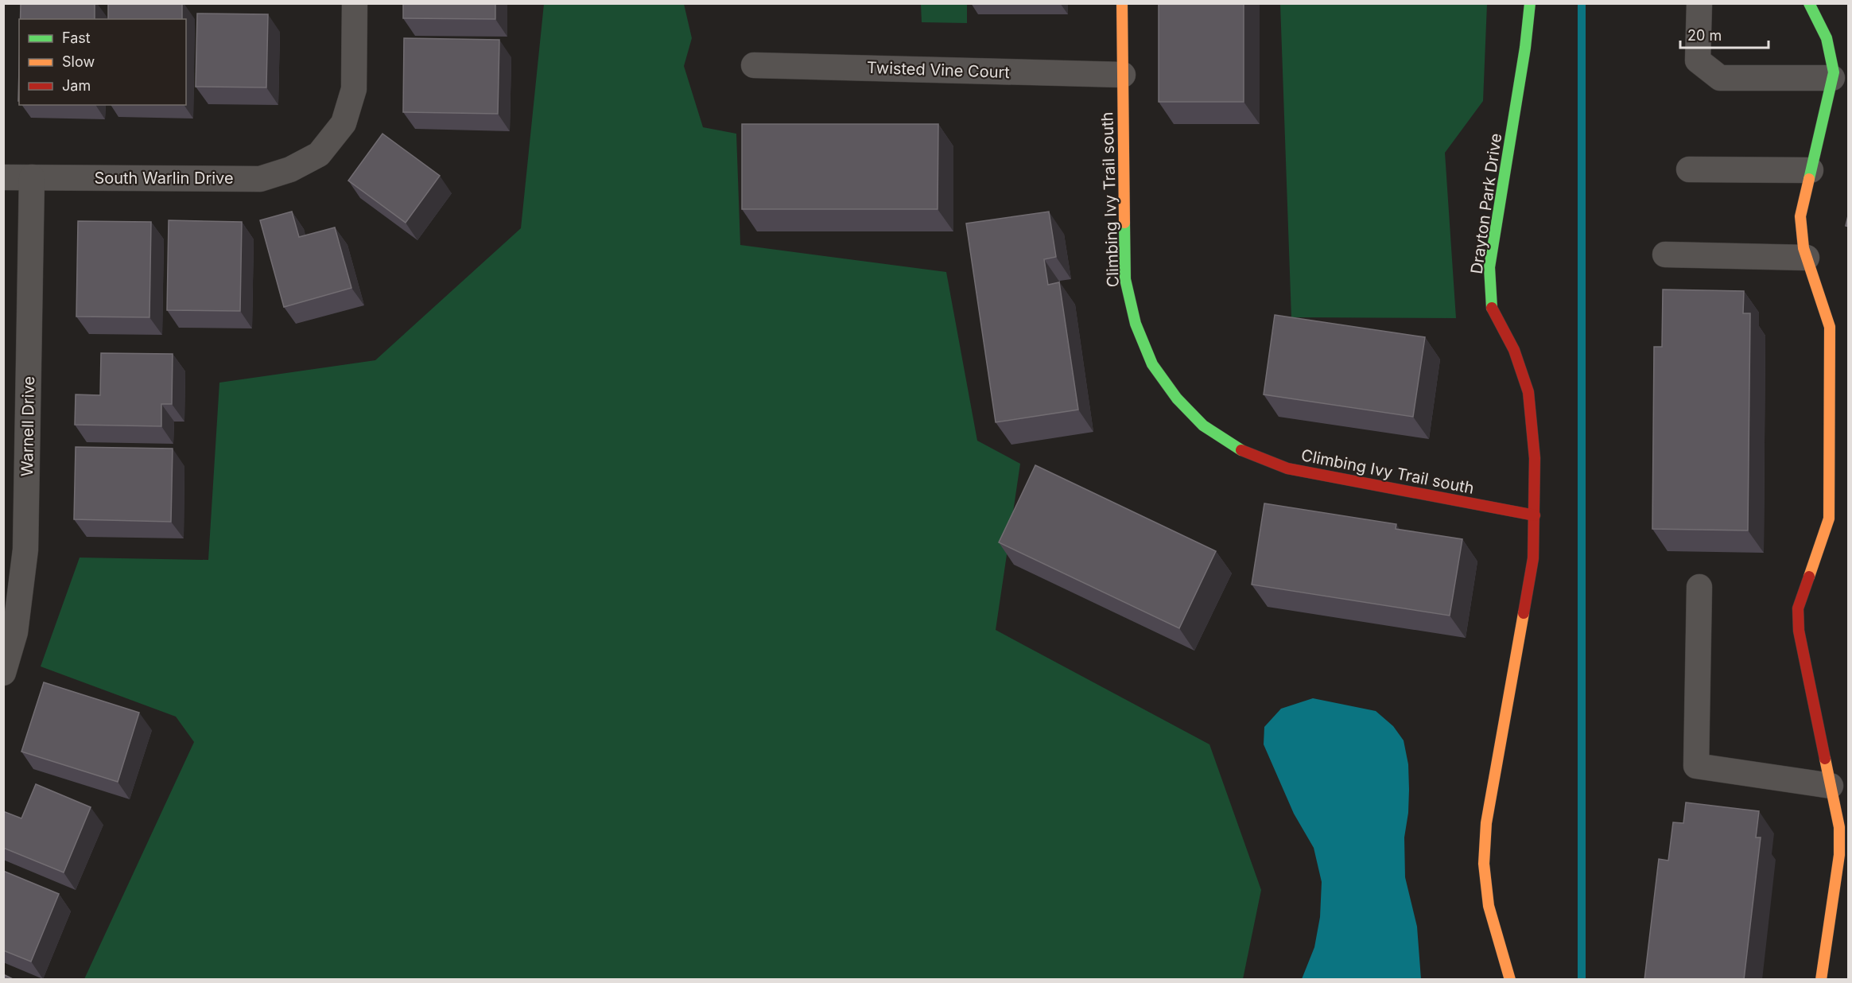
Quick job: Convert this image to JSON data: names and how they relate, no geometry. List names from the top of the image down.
{
  "streets": {
    "street": [
      "Twisted Vine Court",
      "South Warlin Drive",
      "Climbing Ivy Trail south",
      "Drayton Park Drive",
      "Warnell Drive"
    ]
  },
  "crossings": [
    ["Twisted Vine Court", "Climbing Ivy Trail south"],
    ["South Warlin Drive", "Warnell Drive"],
    ["Climbing Ivy Trail south", "Drayton Park Drive"]
  ],
  "legend": ["Fast", "Slow", "Jam"],
  "scale_bar": "20 m"
}
